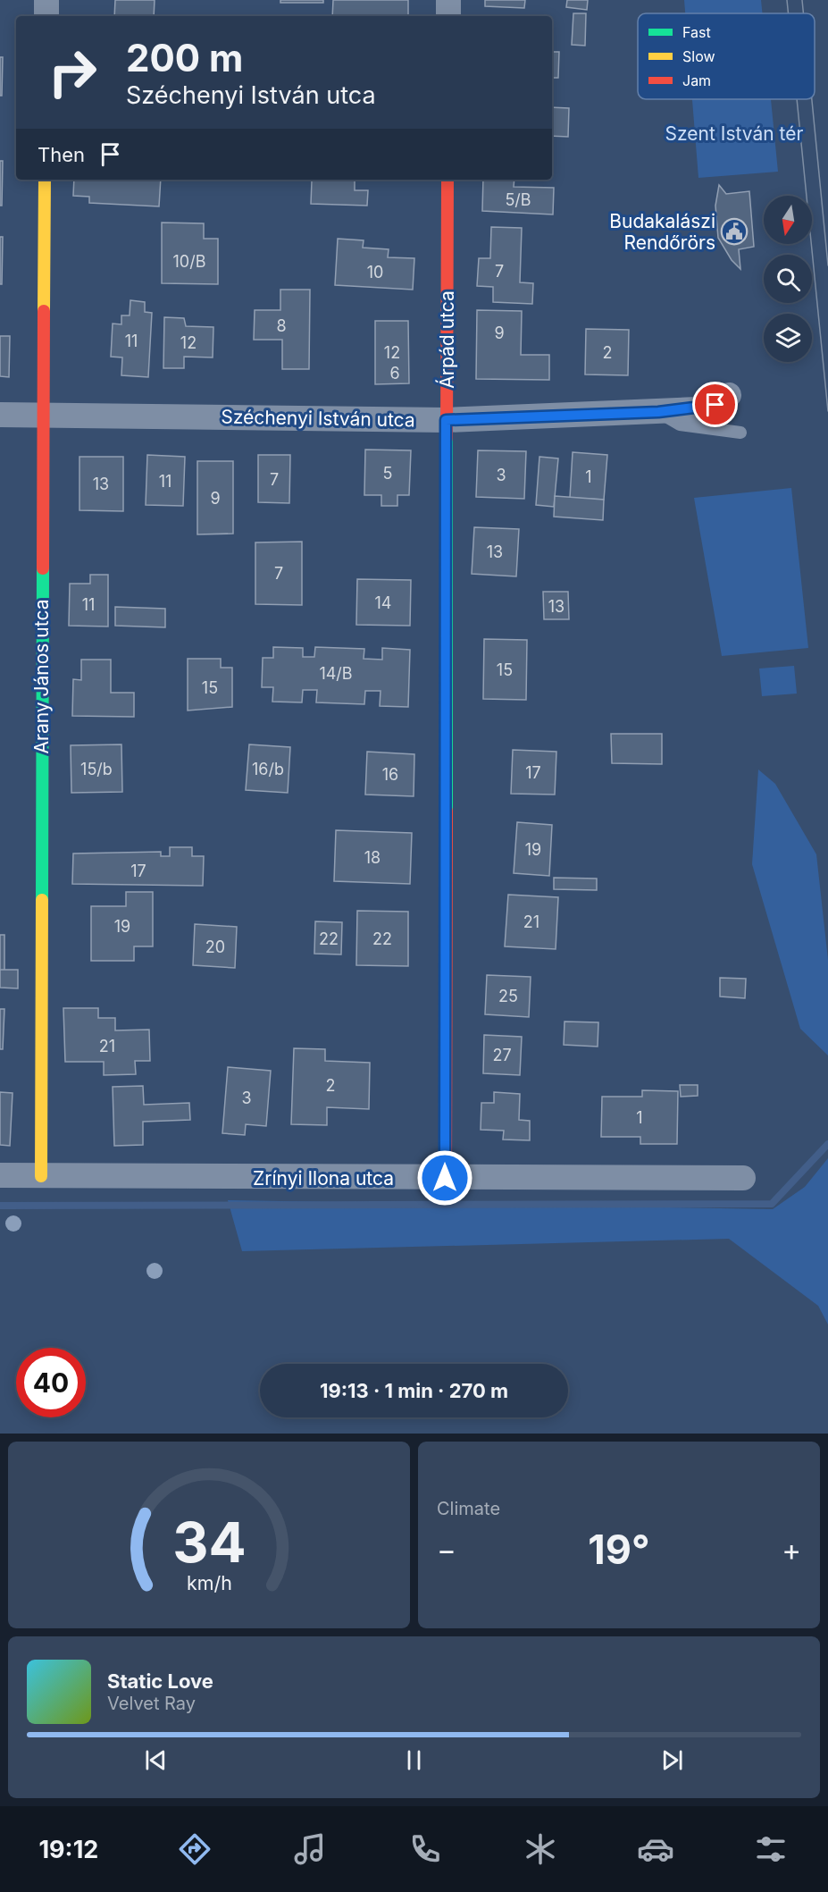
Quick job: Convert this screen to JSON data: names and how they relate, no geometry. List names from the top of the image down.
{
  "streets": {
    "street": [
      "Árpád utca",
      "Széchenyi István utca",
      "Arany János utca",
      "Zrínyi Ilona utca"
    ]
  },
  "crossings": [
    ["Árpád utca", "Széchenyi István utca"],
    ["Árpád utca", "Zrínyi Ilona utca"],
    ["Széchenyi István utca", "Arany János utca"],
    ["Arany János utca", "Zrínyi Ilona utca"]
  ],
  "parks": ["Szent István tér"],
  "places": {
    "public building": ["Budakalászi Rendőrörs"]
  },
  "house_numbers": [
    "5/B",
    "10/B",
    "7",
    "10",
    "8",
    "9",
    "11",
    "12",
    "12",
    "2",
    "6",
    "5",
    "3",
    "1",
    "7",
    "11",
    "13",
    "9",
    "13",
    "7",
    "14",
    "11",
    "13",
    "15",
    "14/B",
    "15",
    "15/b",
    "16/b",
    "17",
    "16",
    "19",
    "18",
    "17",
    "21",
    "19",
    "22",
    "22",
    "20",
    "25",
    "21",
    "27",
    "2",
    "3",
    "1"
  ],
  "legend": ["Fast", "Slow", "Jam"],
  "north": "bottom",
  "page": {
    "turn": ["200 m", "Széchenyi István utca"],
    "then": "Then",
    "limit": "40",
    "trip": "19:13 · 1 min · 270 m",
    "tile": "Climate",
    "heat": ["−", "19°", "+"],
    "song": ["Static Love", "Velvet Ray"],
    "tabs": "19:12",
    "gauge": ["34", "km/h"]
  }
}
